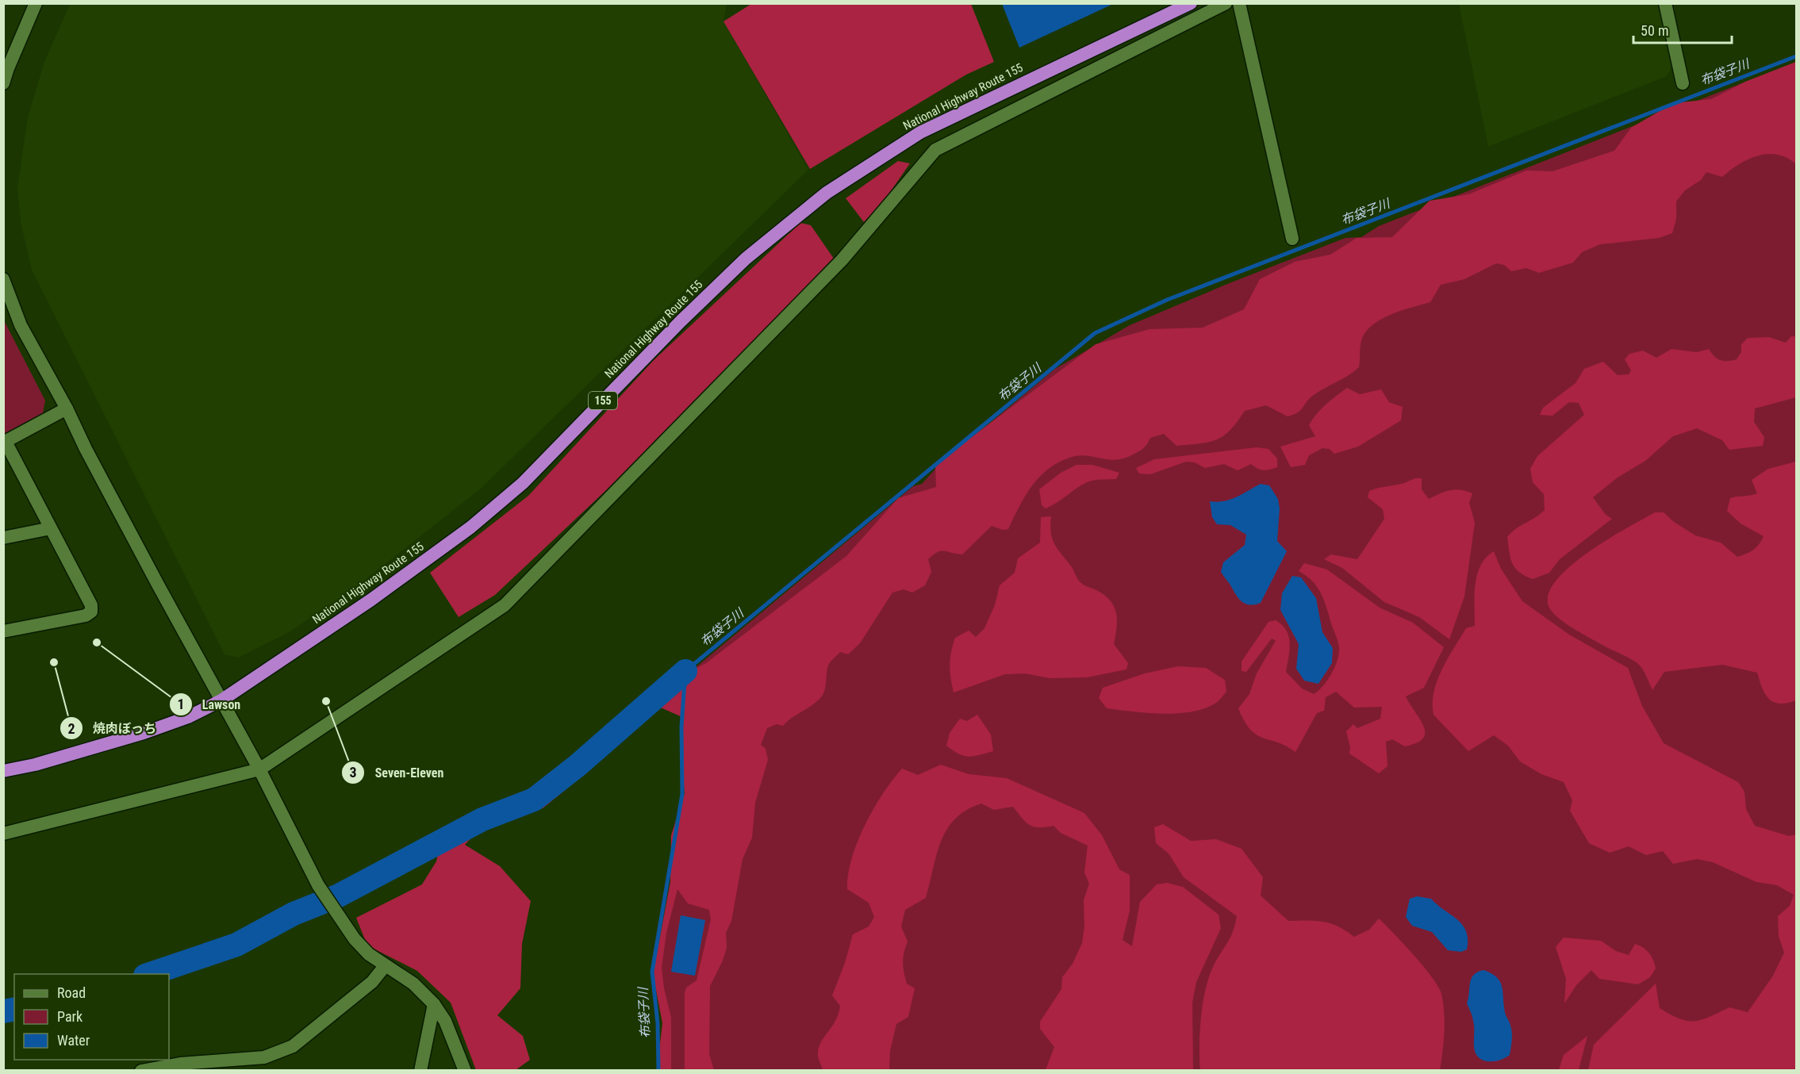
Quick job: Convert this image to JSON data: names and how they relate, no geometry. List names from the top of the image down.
{
  "streets": {
    "highway": ["National Highway Route 155", "155"]
  },
  "water": ["布袋子川"],
  "places": ["Lawson", "焼肉ぼっち", "Seven-Eleven"],
  "legend": ["Road", "Park", "Water"],
  "scale_bar": "50 m"
}
